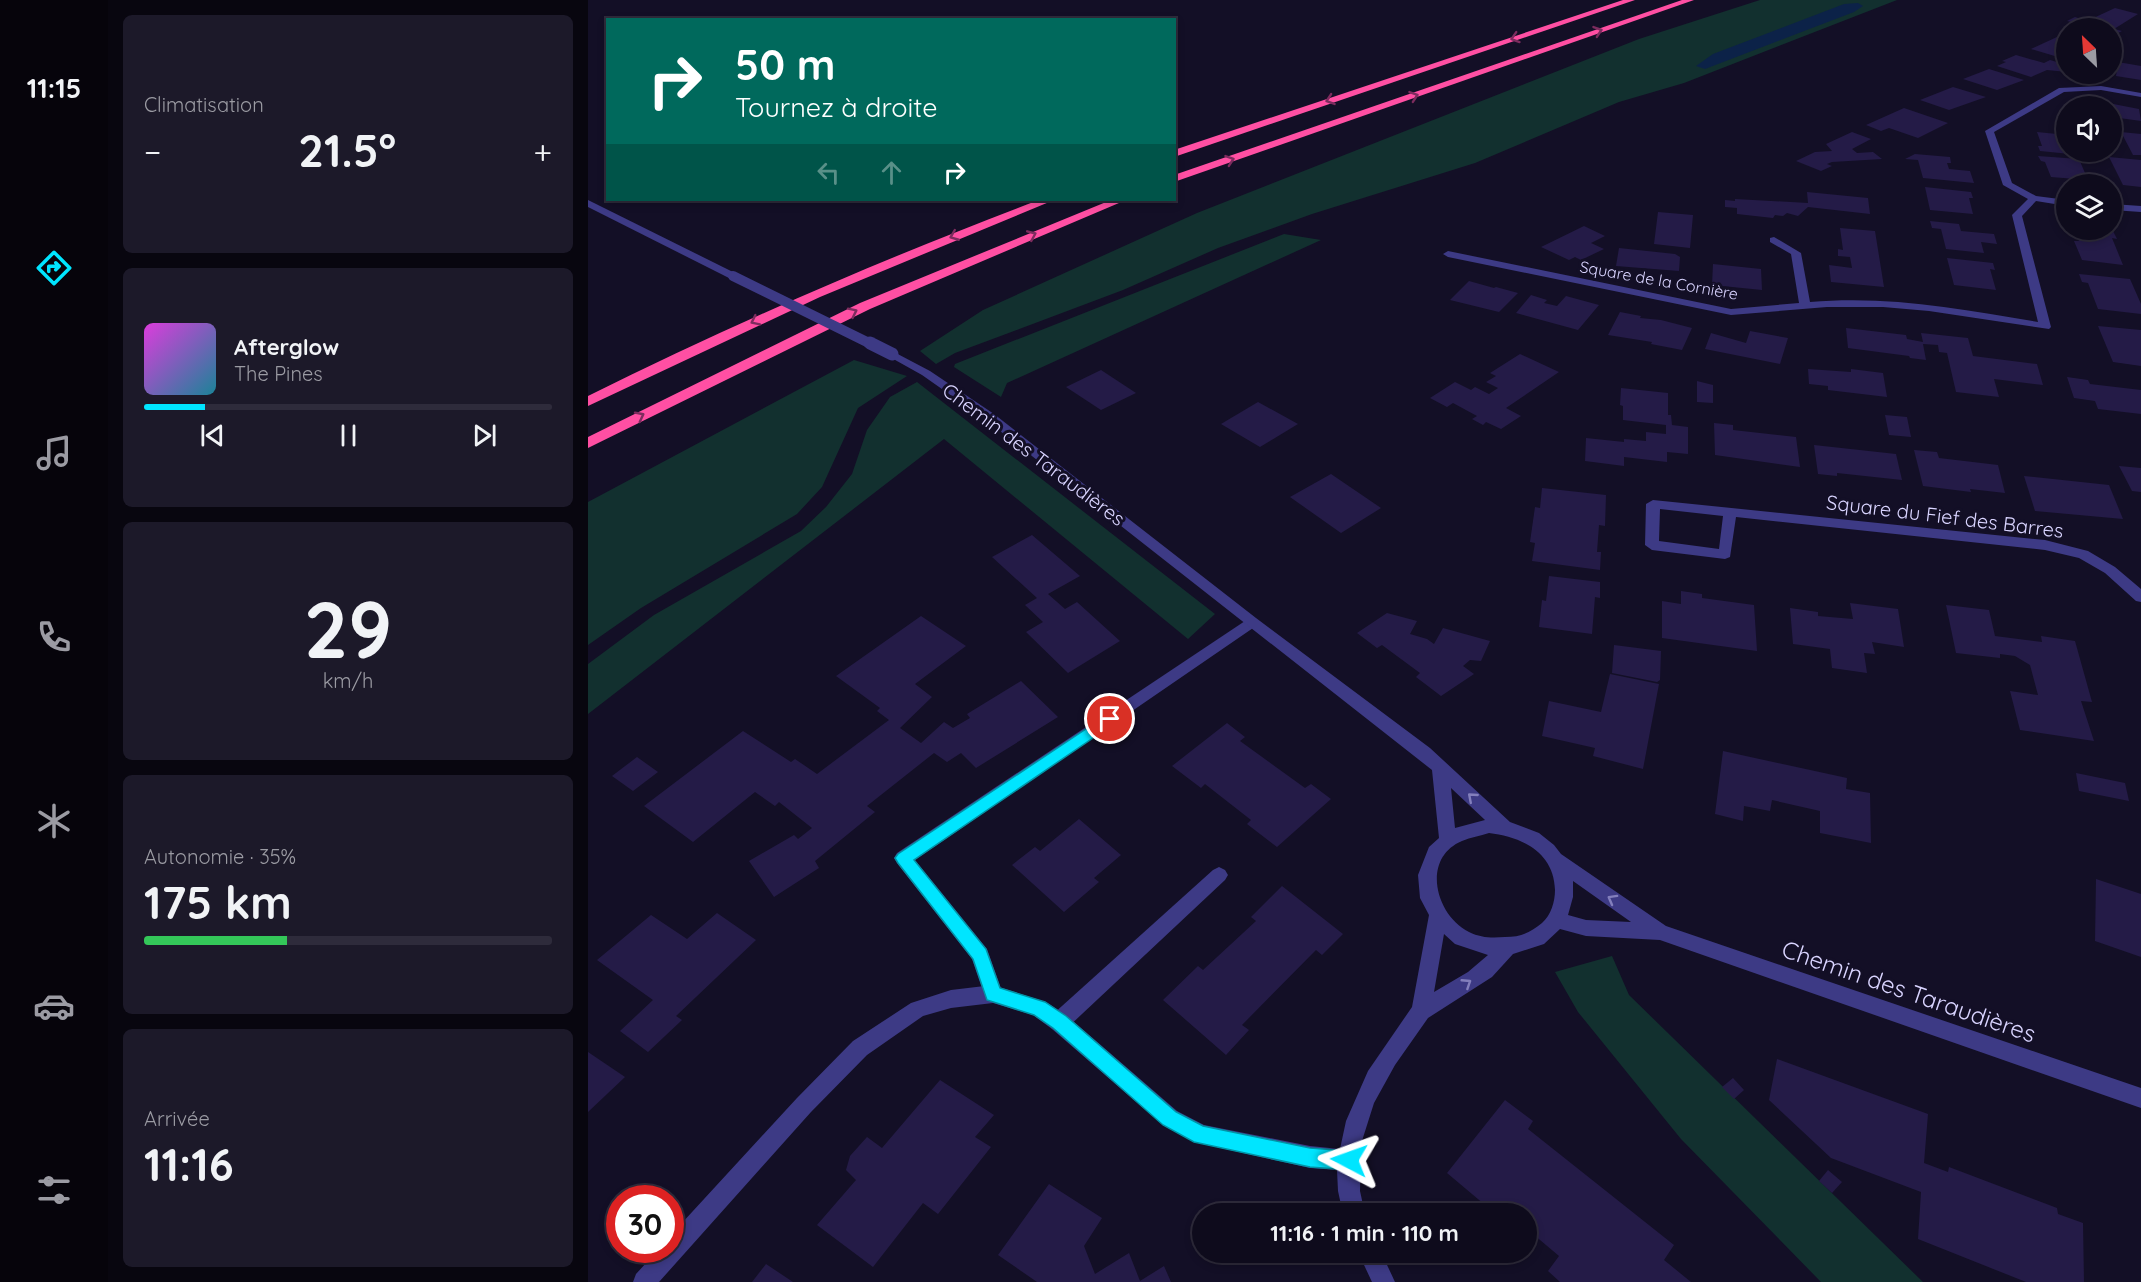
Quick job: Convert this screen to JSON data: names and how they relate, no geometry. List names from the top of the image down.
{
  "streets": {
    "street": ["Square de la Cornière", "Chemin des Taraudières", "Square du Fief des Barres"]
  },
  "north": "top left",
  "page": {
    "tabs": "11:15",
    "tile": [
      "Climatisation",
      ["29", "km/h"],
      ["Autonomie · 35%", "175 km"],
      ["Arrivée", "11:16"]
    ],
    "turn": ["50 m", "Tournez à droite"],
    "heat": ["−", "21.5°", "+"],
    "song": ["Afterglow", "The Pines"],
    "limit": "30",
    "trip": "11:16 · 1 min · 110 m"
  }
}
